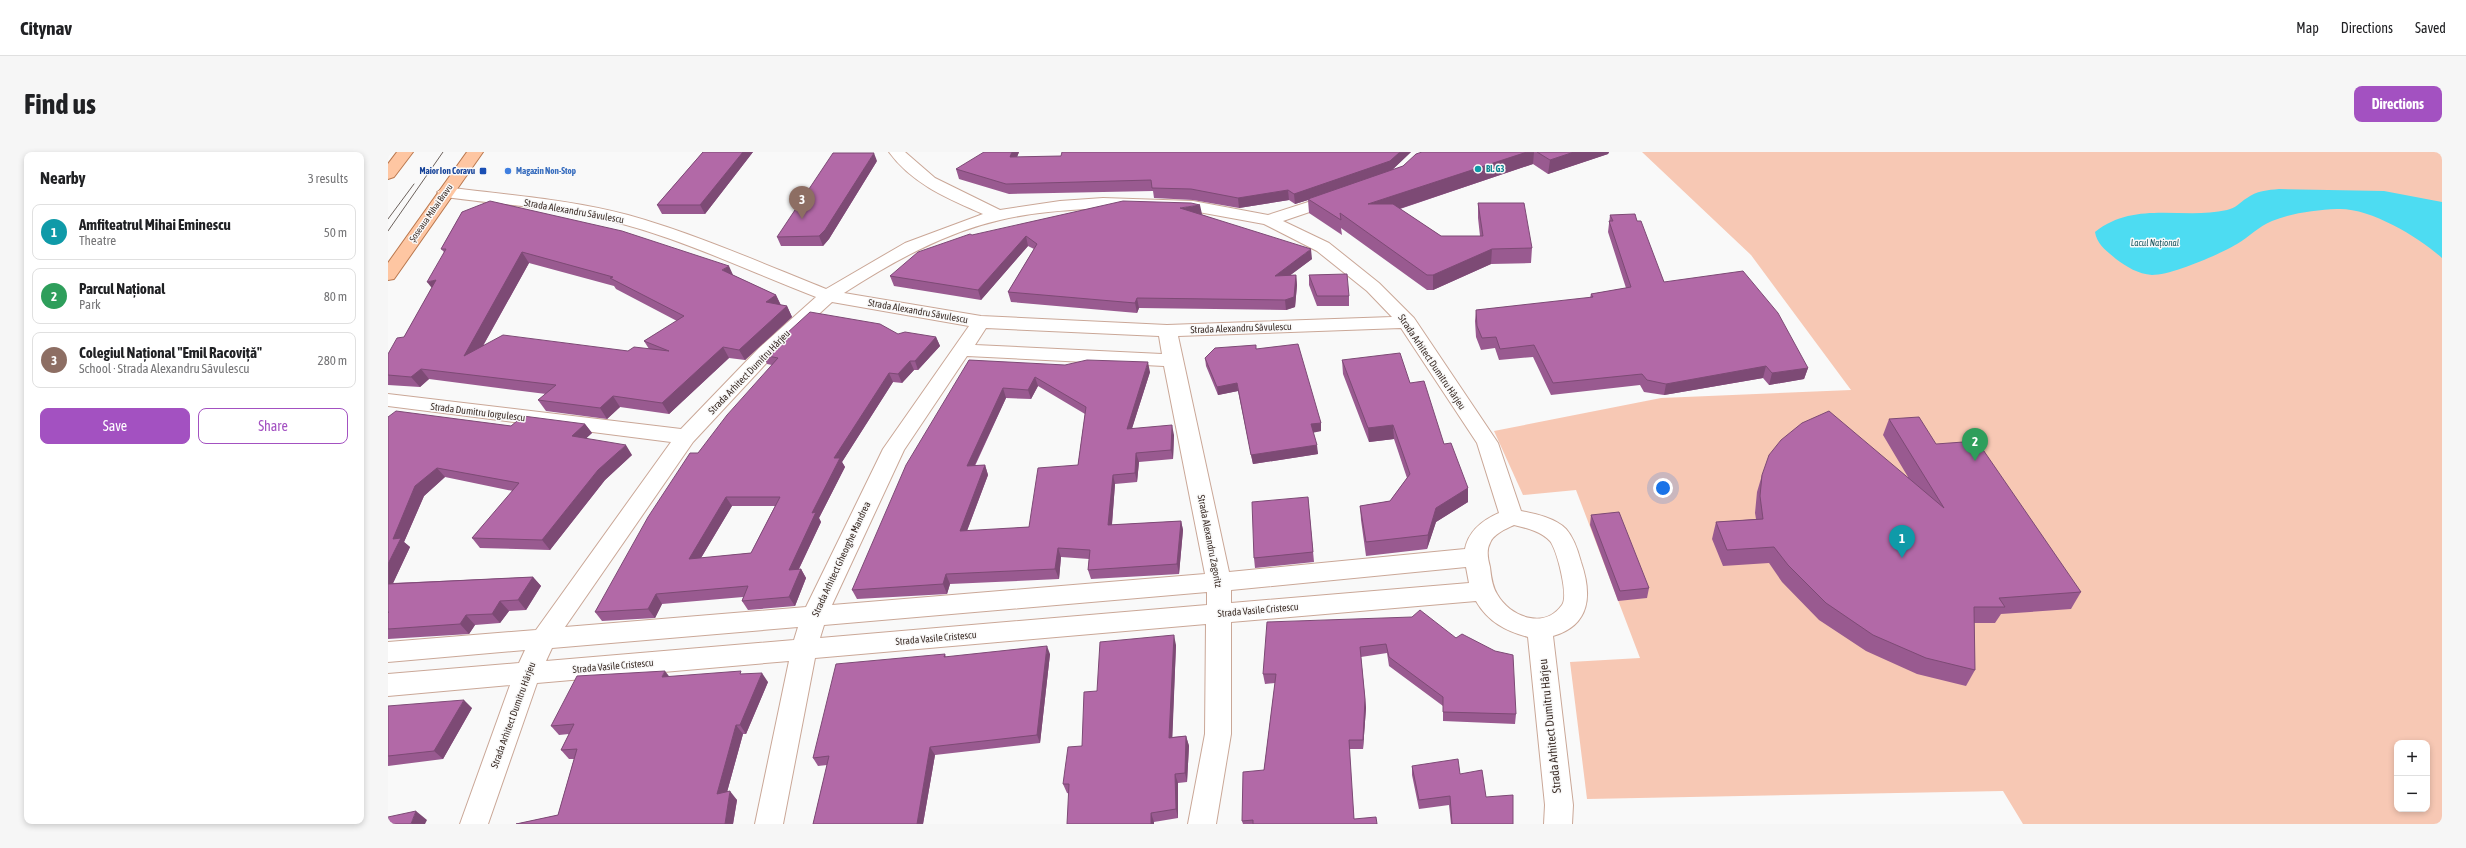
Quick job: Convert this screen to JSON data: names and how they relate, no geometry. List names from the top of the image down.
{
  "streets": {
    "main road": ["Șoseaua Mihai Bravu"],
    "street": [
      "Strada Alexandru Săvulescu",
      "Strada Arhitect Dumitru Hârjeu",
      "Strada Dumitru Iorgulescu",
      "Strada Alexandru Zagoritz",
      "Strada Arhitect Gheorghe Mandrea",
      "Strada Vasile Cristescu"
    ]
  },
  "crossings": [
    ["Strada Alexandru Săvulescu", "Șoseaua Mihai Bravu"],
    ["Strada Alexandru Săvulescu", "Strada Arhitect Dumitru Hârjeu"],
    ["Strada Alexandru Săvulescu", "Strada Alexandru Zagoritz"],
    ["Strada Alexandru Săvulescu", "Strada Arhitect Gheorghe Mandrea"],
    ["Strada Arhitect Dumitru Hârjeu", "Strada Dumitru Iorgulescu"],
    ["Strada Arhitect Dumitru Hârjeu", "Strada Vasile Cristescu"],
    ["Strada Alexandru Zagoritz", "Strada Vasile Cristescu"],
    ["Strada Arhitect Gheorghe Mandrea", "Strada Vasile Cristescu"]
  ],
  "water": ["Lacul Național"],
  "places": {
    "other": ["Bl. G3", "Magazin Non-Stop"],
    "transit": ["Maior Ion Coravu"]
  },
  "page": {
    "header": "Citynav",
    "nav": ["Map", "Directions", "Saved"],
    "buttons": [
      "Directions",
      ["Save", "Share"]
    ],
    "title": "Find us",
    "heading": ["Nearby", "3 results"],
    "pins": ["3", "2", "1"],
    "list": [
      {
        "mark": "1",
        "name": "Amfiteatrul Mihai Eminescu",
        "note": "Theatre",
        "value": "50 m"
      },
      {
        "mark": "2",
        "name": "Parcul Național",
        "note": "Park",
        "value": "80 m"
      },
      {
        "mark": "3",
        "name": "Colegiul Național \"Emil Racoviță\"",
        "note": "School · Strada Alexandru Săvulescu",
        "value": "280 m"
      }
    ],
    "map_buttons": ["+", "−"]
  }
}
